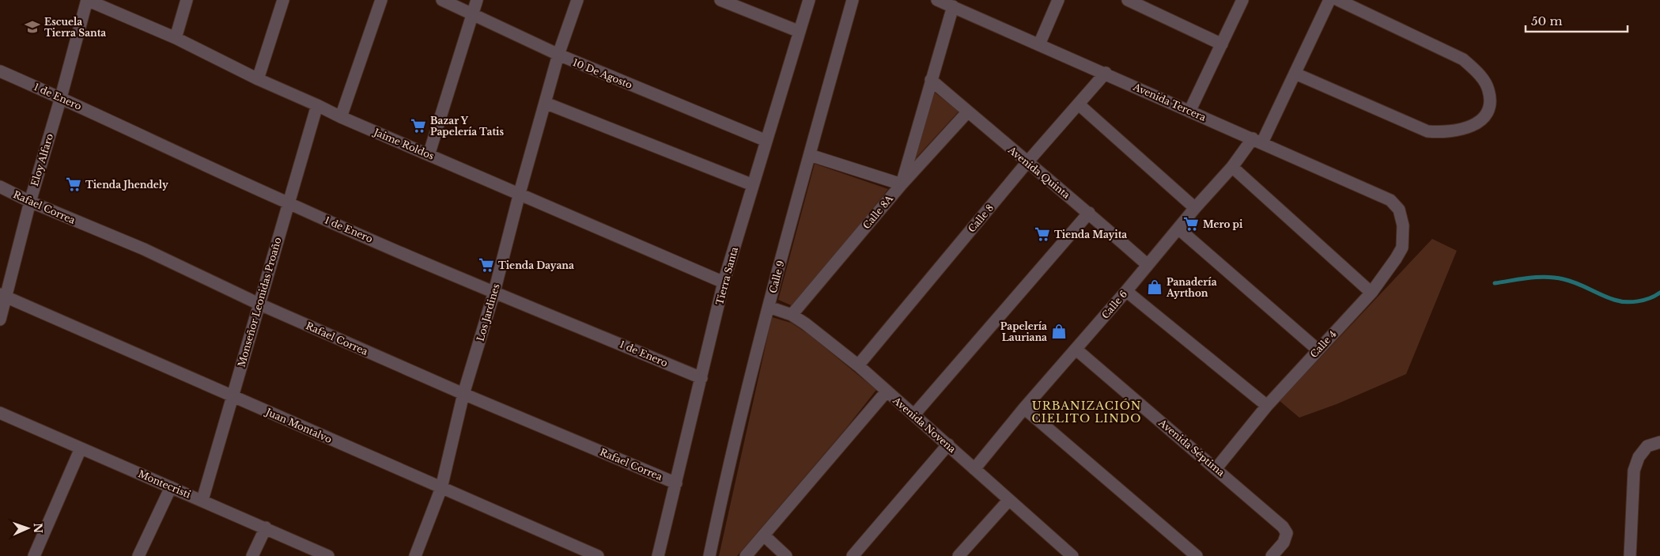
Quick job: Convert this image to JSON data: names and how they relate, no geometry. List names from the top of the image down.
{
  "streets": {
    "street": [
      "10 De Agosto",
      "1 de Enero",
      "Avenida Tercera",
      "Jaime Roldos",
      "Eloy Alfaro",
      "Avenida Quinta",
      "Rafael Correa",
      "Calle 8A",
      "Calle 8",
      "Tierra Santa",
      "Calle 9",
      "Monseñor Leonidas Proaño",
      "Calle 6",
      "Los Jardines",
      "Calle 4",
      "Avenida Novena",
      "Juan Montalvo",
      "Avenida Séptima",
      "Montecristi"
    ]
  },
  "crossings": [
    ["10 De Agosto", "Tierra Santa"],
    ["10 De Agosto", "Los Jardines"],
    ["1 de Enero", "Eloy Alfaro"],
    ["1 de Enero", "Tierra Santa"],
    ["1 de Enero", "Monseñor Leonidas Proaño"],
    ["1 de Enero", "Los Jardines"],
    ["Avenida Tercera", "Calle 8"],
    ["Avenida Tercera", "Calle 6"],
    ["Avenida Tercera", "Calle 4"],
    ["Jaime Roldos", "Eloy Alfaro"],
    ["Jaime Roldos", "Tierra Santa"],
    ["Jaime Roldos", "Monseñor Leonidas Proaño"],
    ["Jaime Roldos", "Los Jardines"],
    ["Eloy Alfaro", "Rafael Correa"],
    ["Eloy Alfaro", "Juan Montalvo"],
    ["Avenida Quinta", "Calle 8A"],
    ["Avenida Quinta", "Calle 8"],
    ["Avenida Quinta", "Calle 6"],
    ["Rafael Correa", "Tierra Santa"],
    ["Rafael Correa", "Monseñor Leonidas Proaño"],
    ["Rafael Correa", "Los Jardines"],
    ["Calle 8A", "Avenida Novena"],
    ["Calle 8", "Avenida Novena"],
    ["Calle 9", "Avenida Novena"],
    ["Monseñor Leonidas Proaño", "Juan Montalvo"],
    ["Monseñor Leonidas Proaño", "Montecristi"],
    ["Calle 6", "Avenida Novena"],
    ["Calle 6", "Avenida Séptima"],
    ["Los Jardines", "Juan Montalvo"],
    ["Calle 4", "Avenida Séptima"]
  ],
  "districts": ["URBANIZACIÓN CIELITO LINDO"],
  "places": {
    "school or university": ["Escuela Tierra Santa"],
    "supermarket": [
      "Bazar Y Papelería Tatis",
      "Tienda Jhendely",
      "Mero pi",
      "Tienda Mayita",
      "Tienda Dayana"
    ],
    "shop": ["Panadería Ayrthon", "Papelería Lauriana"]
  },
  "scale_bar": "50 m",
  "north": "right"
}
